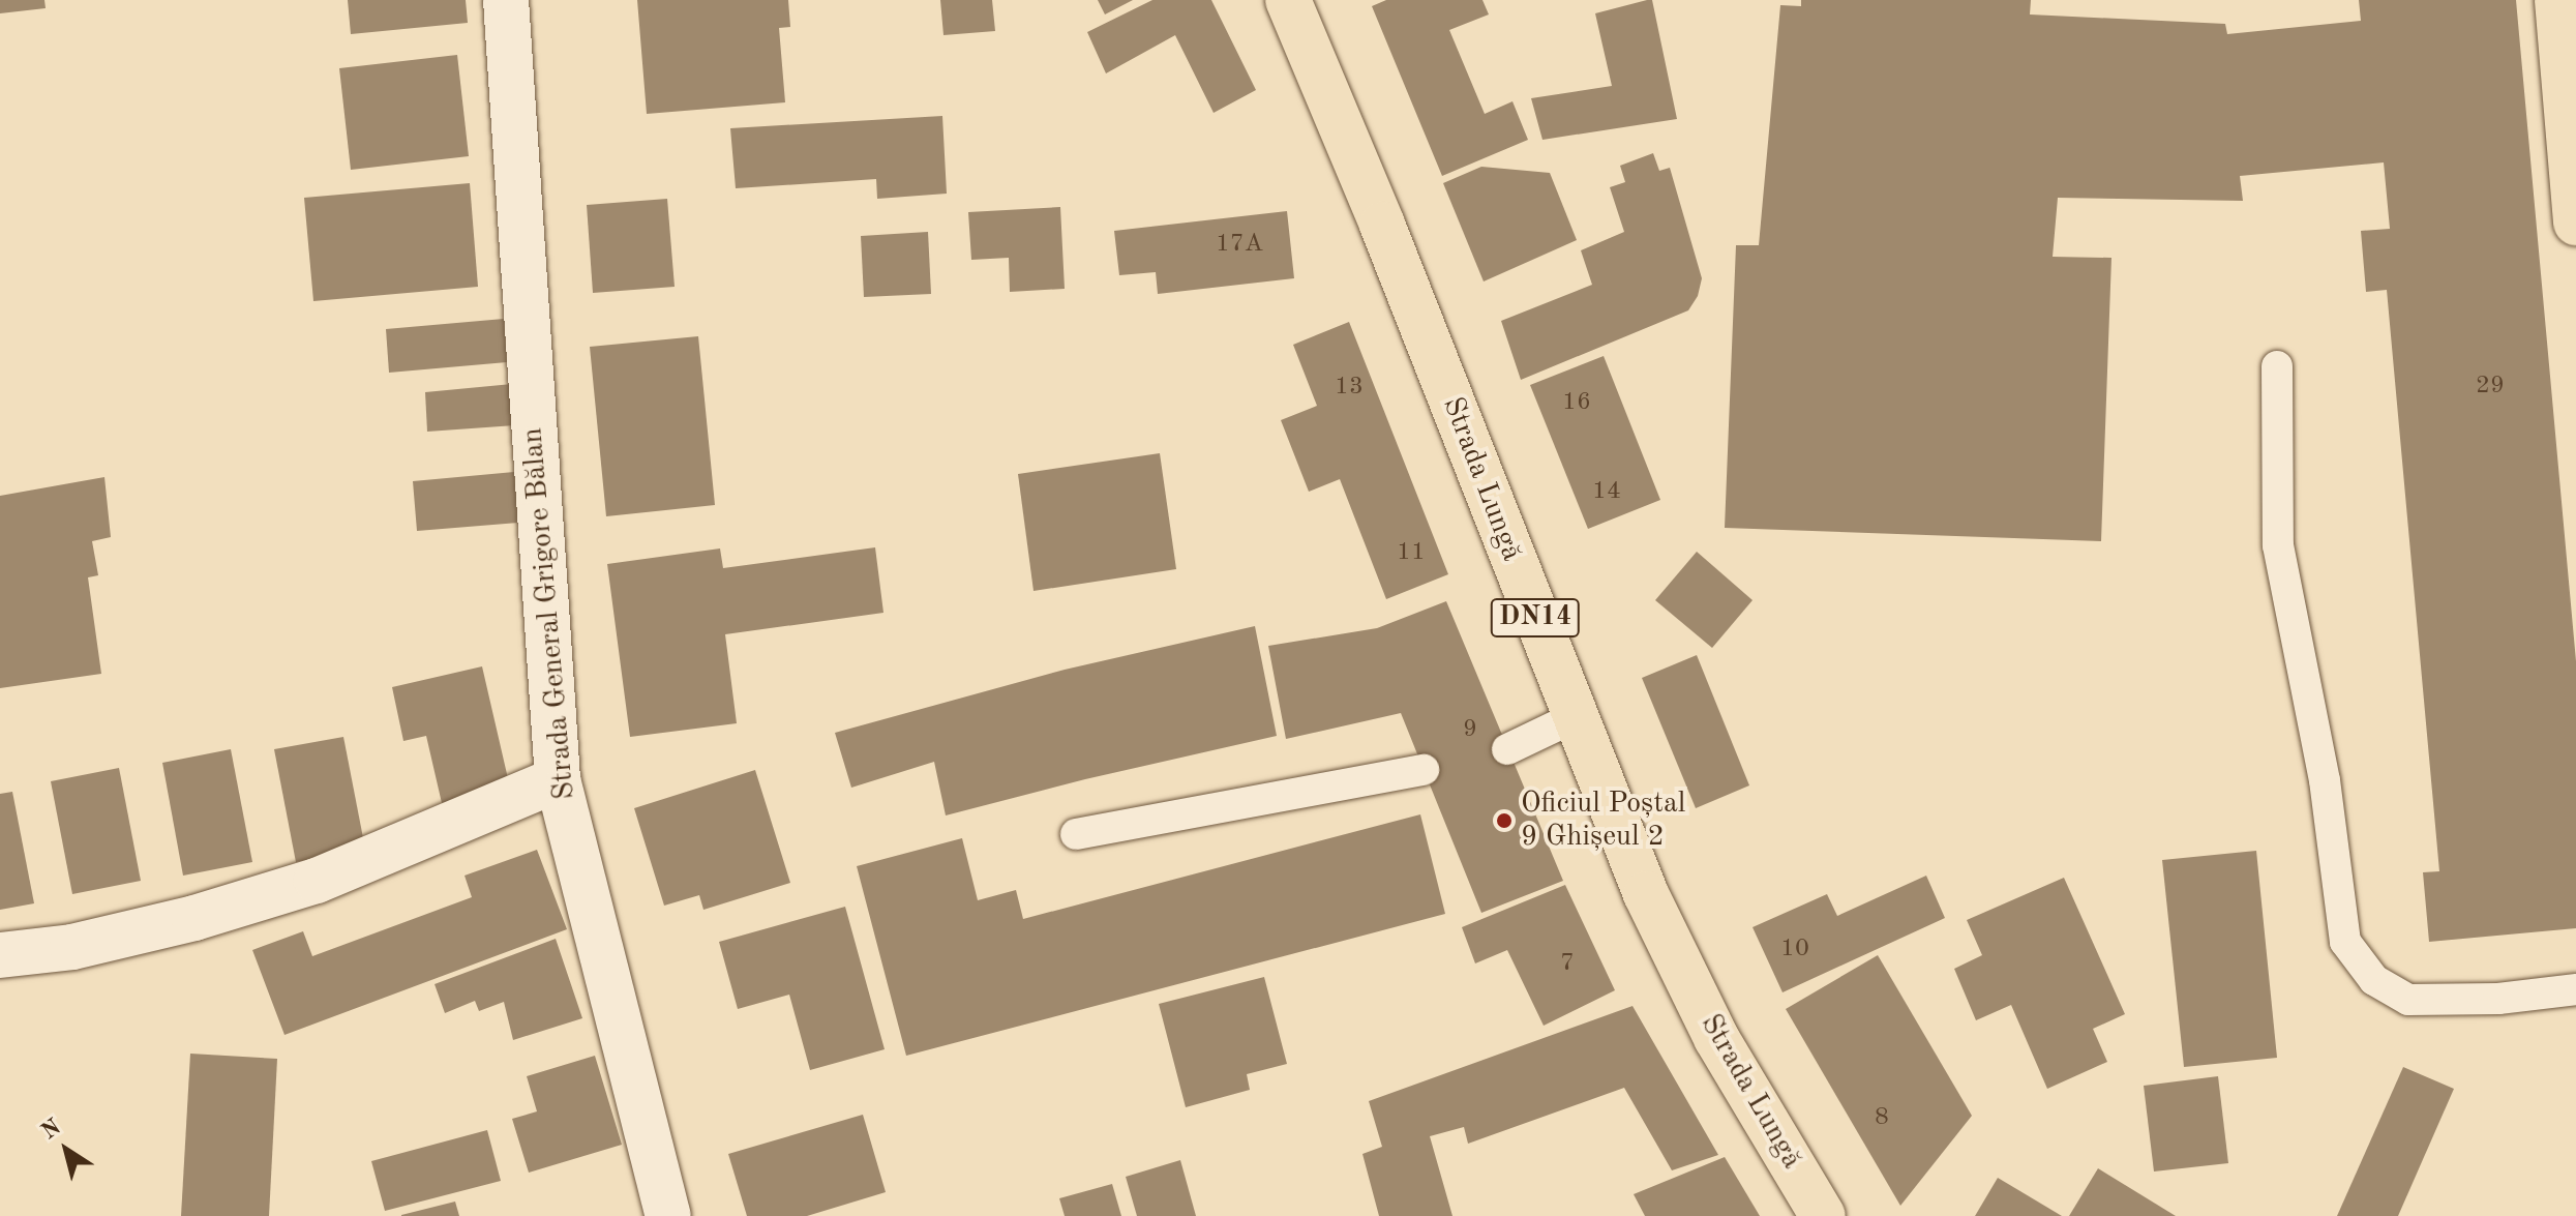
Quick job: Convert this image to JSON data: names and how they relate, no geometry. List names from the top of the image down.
{
  "streets": {
    "main road": ["Strada Lungă", "DN14"],
    "street": ["Strada General Grigore Bălan"]
  },
  "places": ["Oficiul Poștal 9 Ghișeul 2"],
  "house_numbers": [
    "17A",
    "29",
    "13",
    "16",
    "14",
    "11",
    "9",
    "10",
    "7",
    "8"
  ],
  "north": "top left"
}
